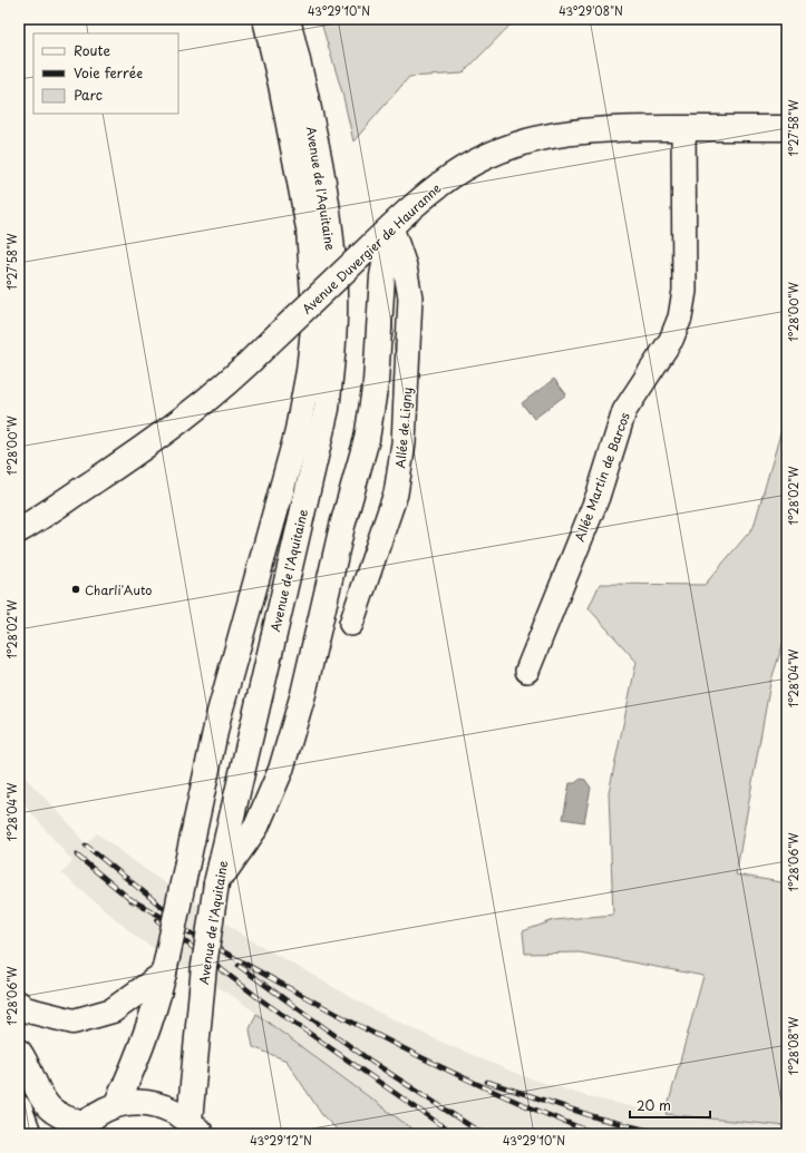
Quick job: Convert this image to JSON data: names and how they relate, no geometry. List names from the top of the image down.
{
  "streets": {
    "main road": ["Avenue de l'Aquitaine", "Avenue Duvergier de Hauranne"],
    "street": ["Allée de Ligny", "Allée Martin de Barcos"]
  },
  "crossings": [
    ["Avenue Duvergier de Hauranne", "Allée de Ligny"],
    ["Avenue Duvergier de Hauranne", "Allée Martin de Barcos"]
  ],
  "places": ["Charli'Auto"],
  "legend": ["Route", "Voie ferrée", "Parc"],
  "scale_bar": "20 m",
  "coordinates": [
    "43°29'10\"N",
    "43°29'08\"N",
    "1°27'58\"W",
    "1°28'00\"W",
    "1°28'02\"W",
    "1°28'04\"W",
    "1°28'06\"W",
    "1°28'08\"W",
    "43°29'12\"N"
  ]
}
